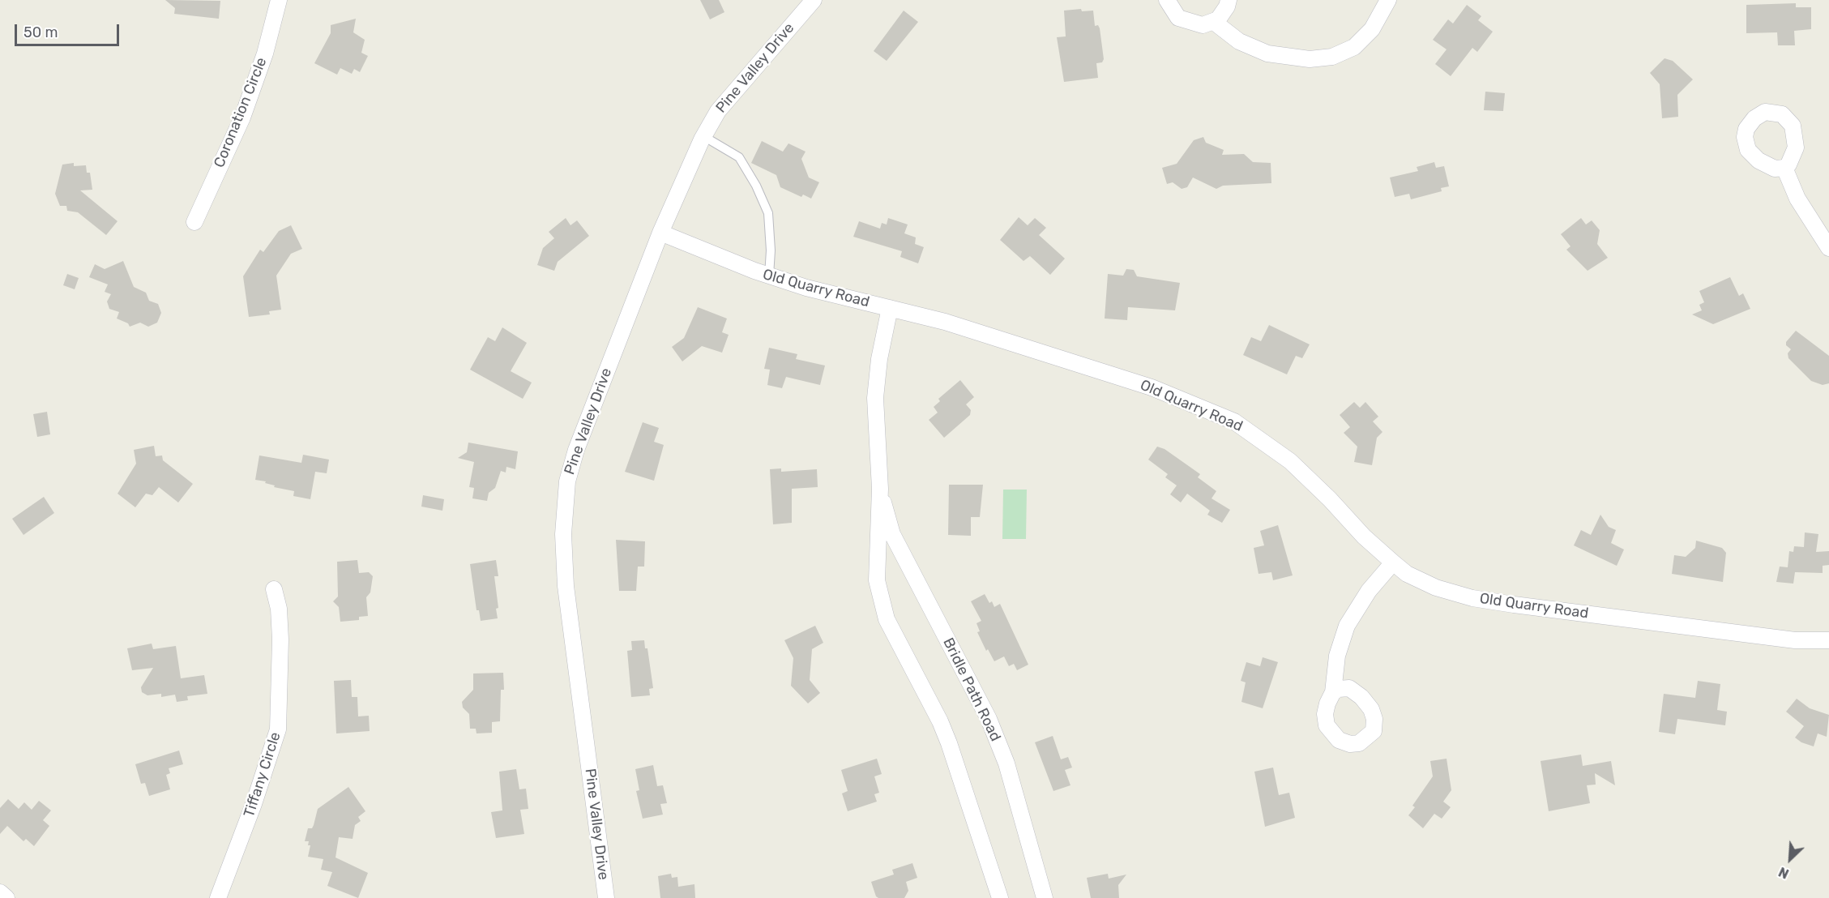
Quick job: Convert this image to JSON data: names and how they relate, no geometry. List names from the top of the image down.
{
  "streets": {
    "street": [
      "Pine Valley Drive",
      "Coronation Circle",
      "Old Quarry Road",
      "Bridle Path Road",
      "Tiffany Circle"
    ]
  },
  "crossings": [
    ["Pine Valley Drive", "Old Quarry Road"],
    ["Old Quarry Road", "Bridle Path Road"]
  ],
  "scale_bar": "50 m",
  "north": "bottom left"
}
